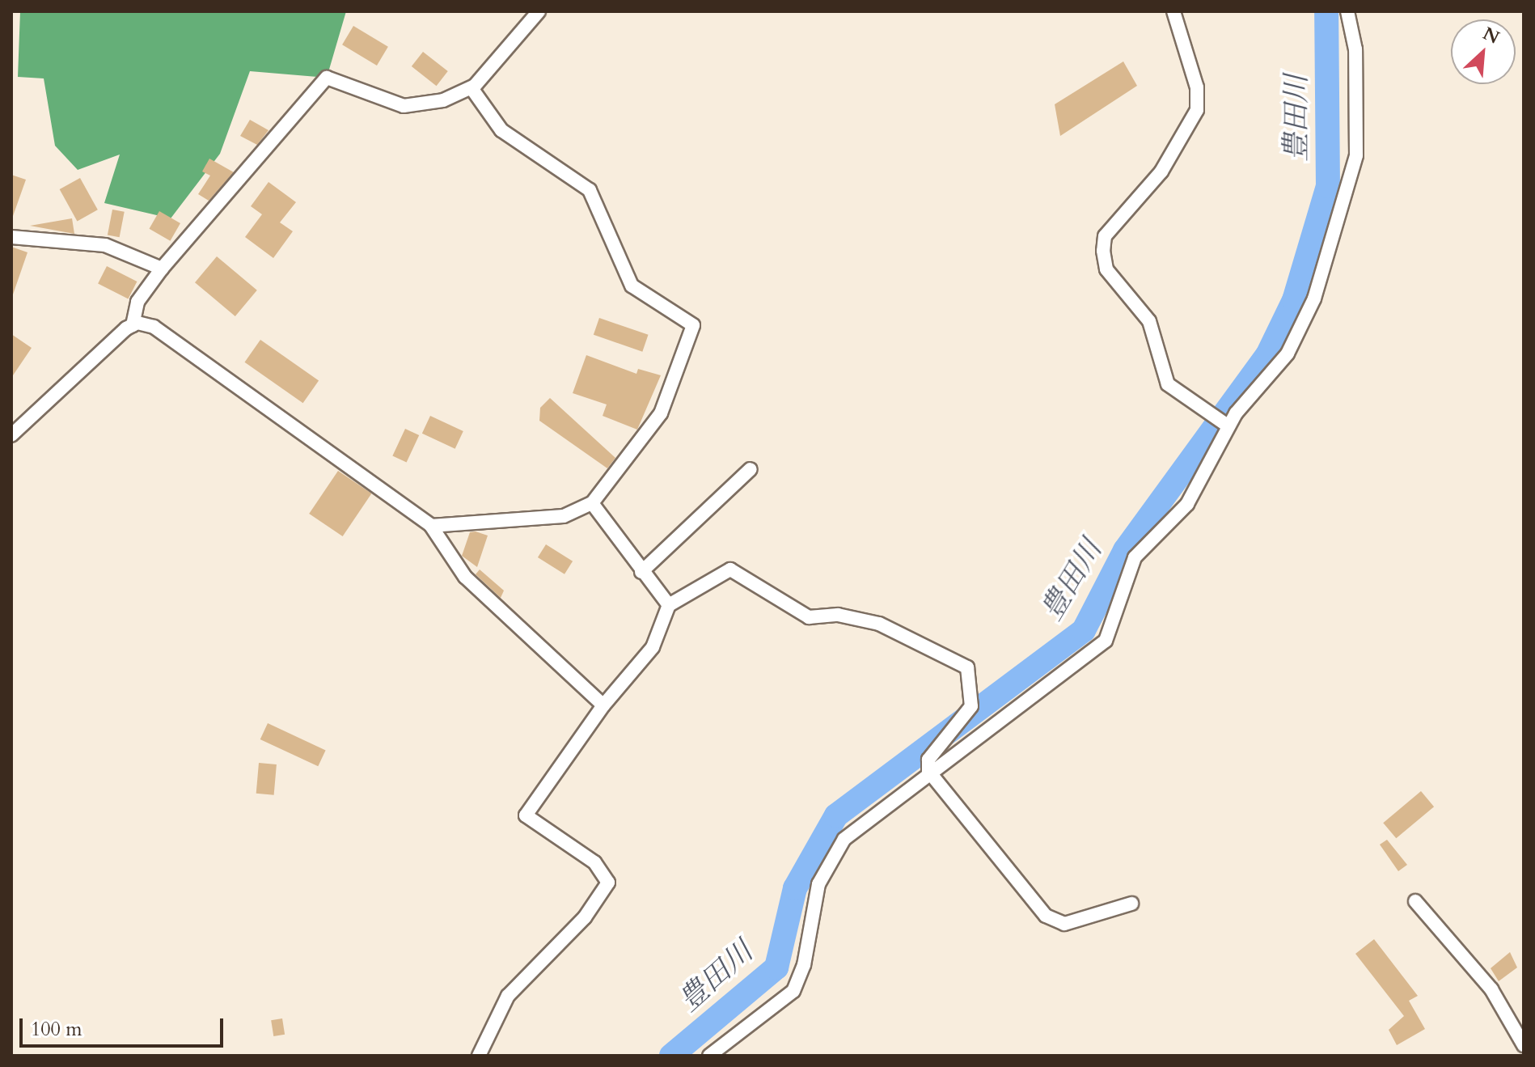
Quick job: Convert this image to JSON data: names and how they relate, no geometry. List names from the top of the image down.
{
  "water": ["豊田川"],
  "scale_bar": "100 m",
  "north": "top right"
}
